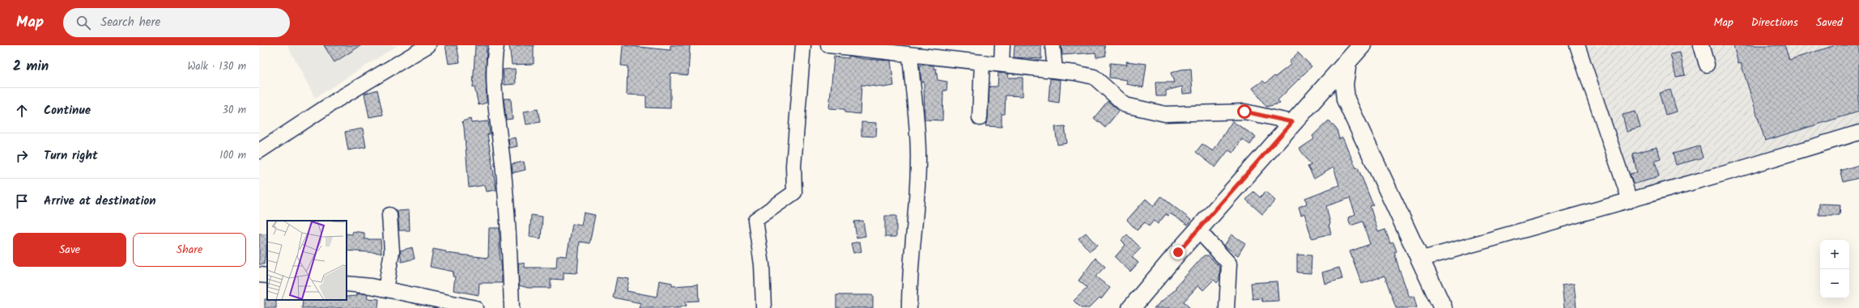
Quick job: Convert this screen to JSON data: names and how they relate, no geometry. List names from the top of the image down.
{
  "page": {
    "header": "Map",
    "search": "Search here",
    "nav": ["Map", "Directions", "Saved"],
    "heading": ["2 min", "Walk · 130 m"],
    "list": [
      ["Continue", "30 m"],
      ["Turn right", "100 m"],
      "Arrive at destination"
    ],
    "buttons": ["Save", "Share"],
    "map_buttons": ["+", "−"]
  }
}
